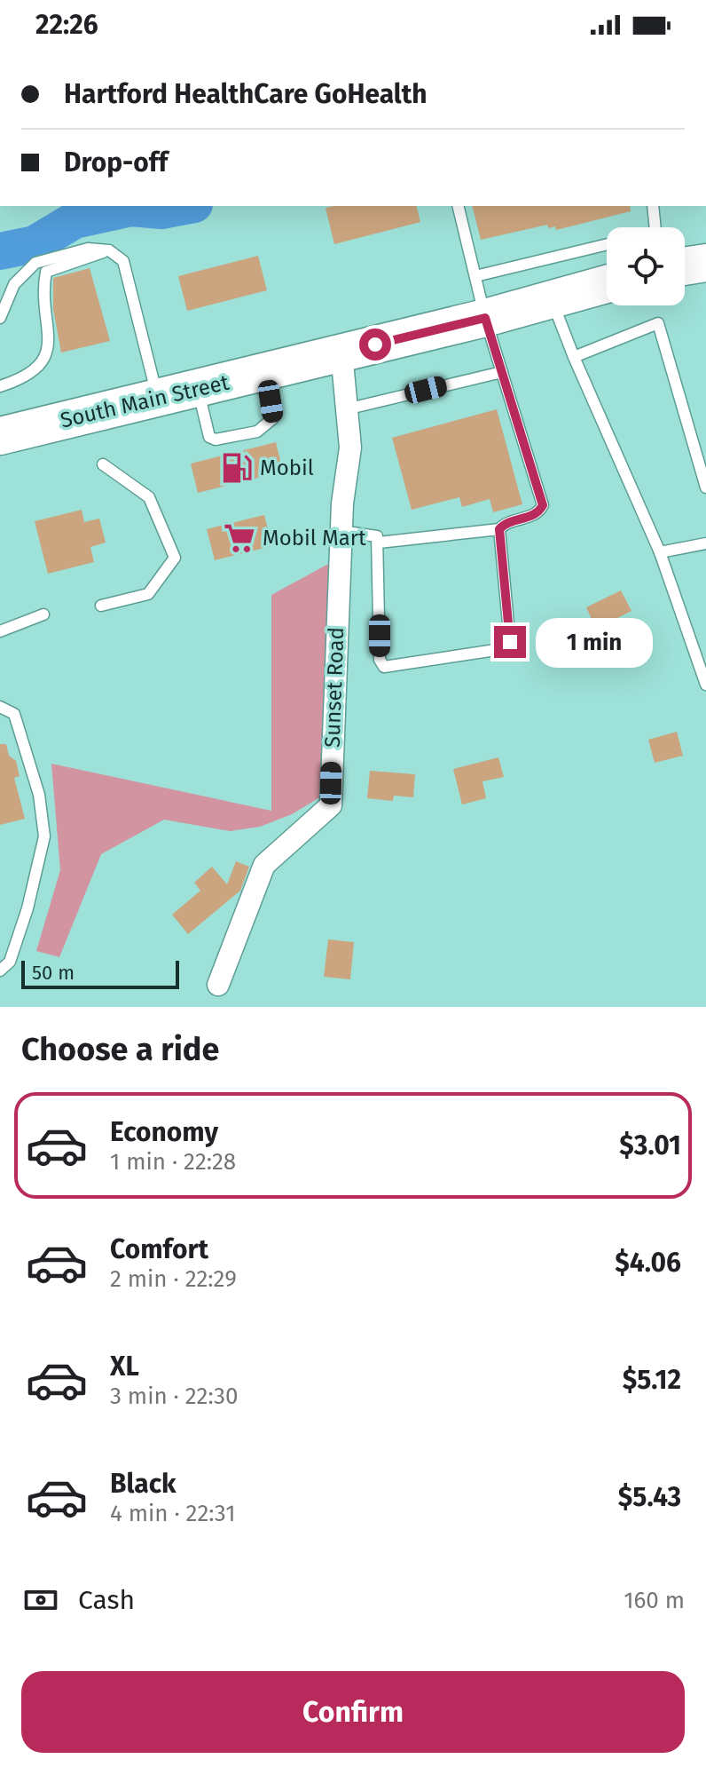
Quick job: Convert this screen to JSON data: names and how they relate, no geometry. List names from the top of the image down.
{
  "streets": {
    "highway": ["South Main Street"],
    "street": ["Sunset Road"]
  },
  "crossings": [
    ["South Main Street", "Sunset Road"]
  ],
  "places": {
    "fuel station": ["Mobil"],
    "supermarket": ["Mobil Mart"]
  },
  "scale_bar": "50 m",
  "page": {
    "status": "22:26",
    "banner": ["Hartford HealthCare GoHealth", "Drop-off"],
    "bubble": "1 min",
    "scale": "50 m",
    "heading": "Choose a ride",
    "list": [
      {
        "name": "Economy",
        "note": "1 min · 22:28",
        "value": "$3.01"
      },
      {
        "name": "Comfort",
        "note": "2 min · 22:29",
        "value": "$4.06"
      },
      {
        "name": "XL",
        "note": "3 min · 22:30",
        "value": "$5.12"
      },
      {
        "name": "Black",
        "note": "4 min · 22:31",
        "value": "$5.43"
      }
    ],
    "pay": ["Cash", "160 m"],
    "buttons": "Confirm"
  }
}
